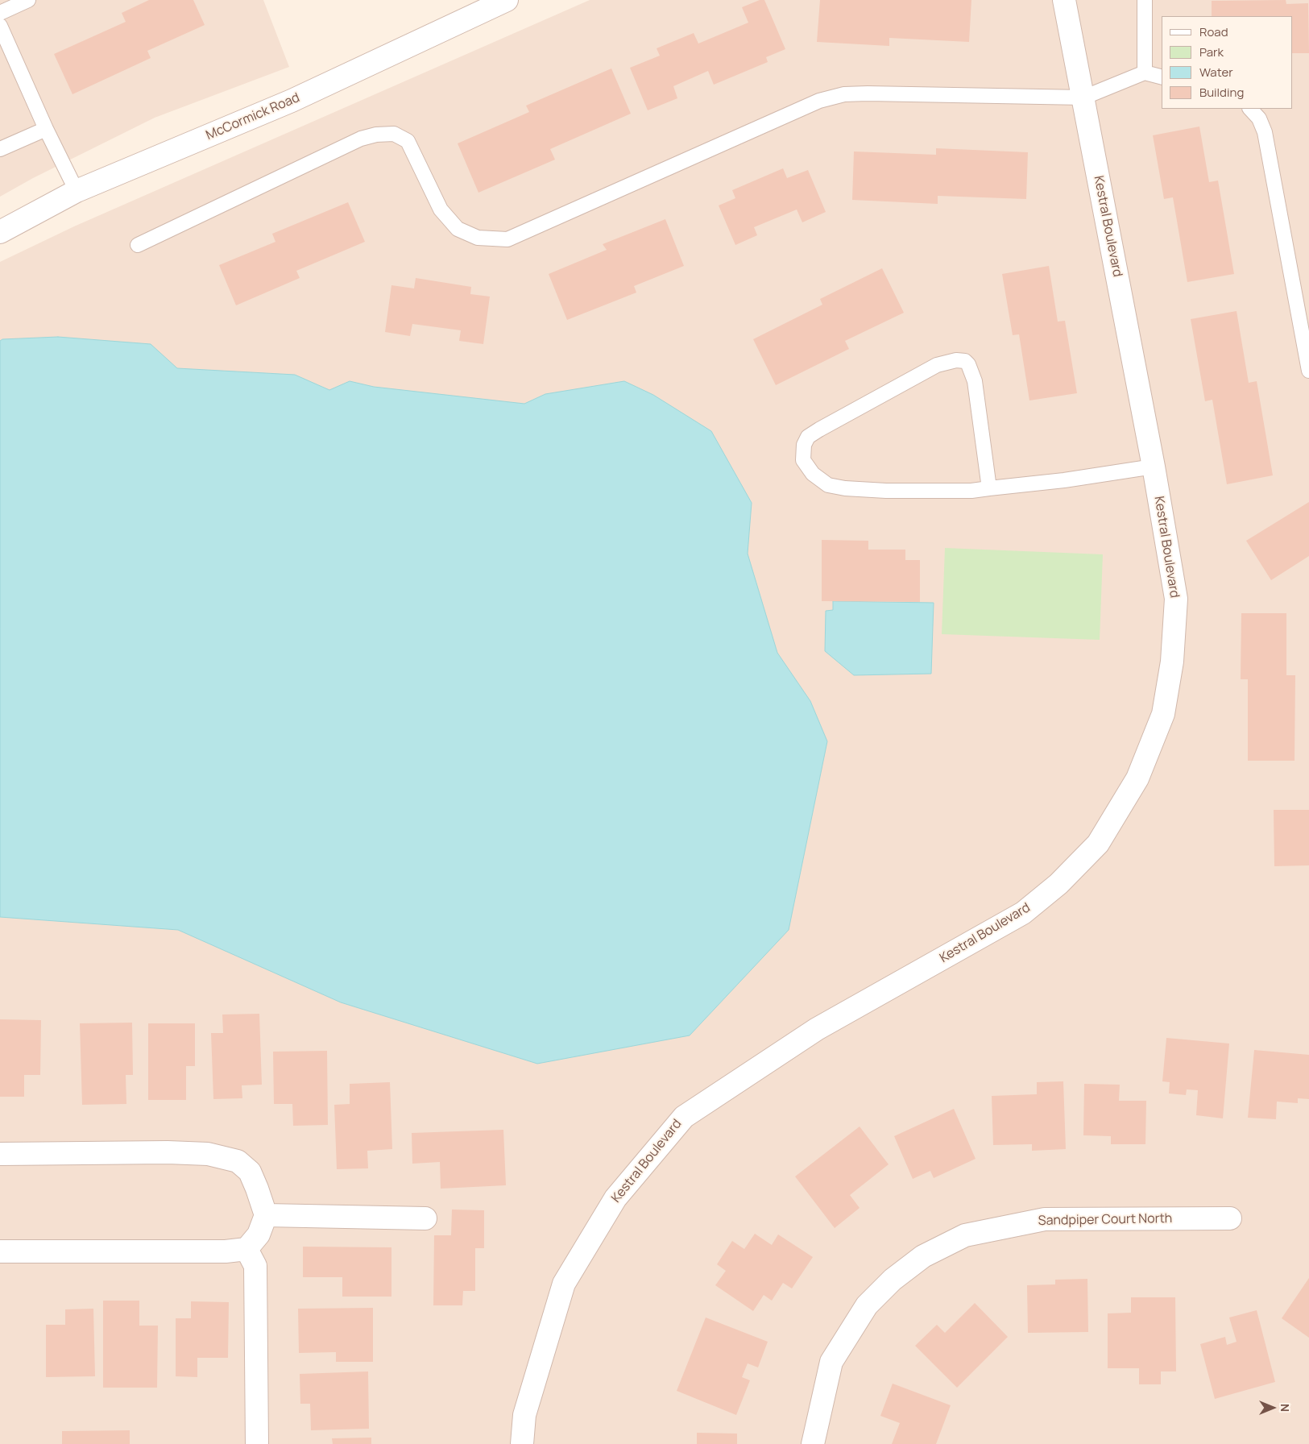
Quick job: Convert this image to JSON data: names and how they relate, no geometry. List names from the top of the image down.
{
  "streets": {
    "street": ["McCormick Road", "Kestral Boulevard", "Sandpiper Court North"]
  },
  "legend": [
    "Road",
    "Park",
    "Water",
    "Building"
  ],
  "north": "right"
}
